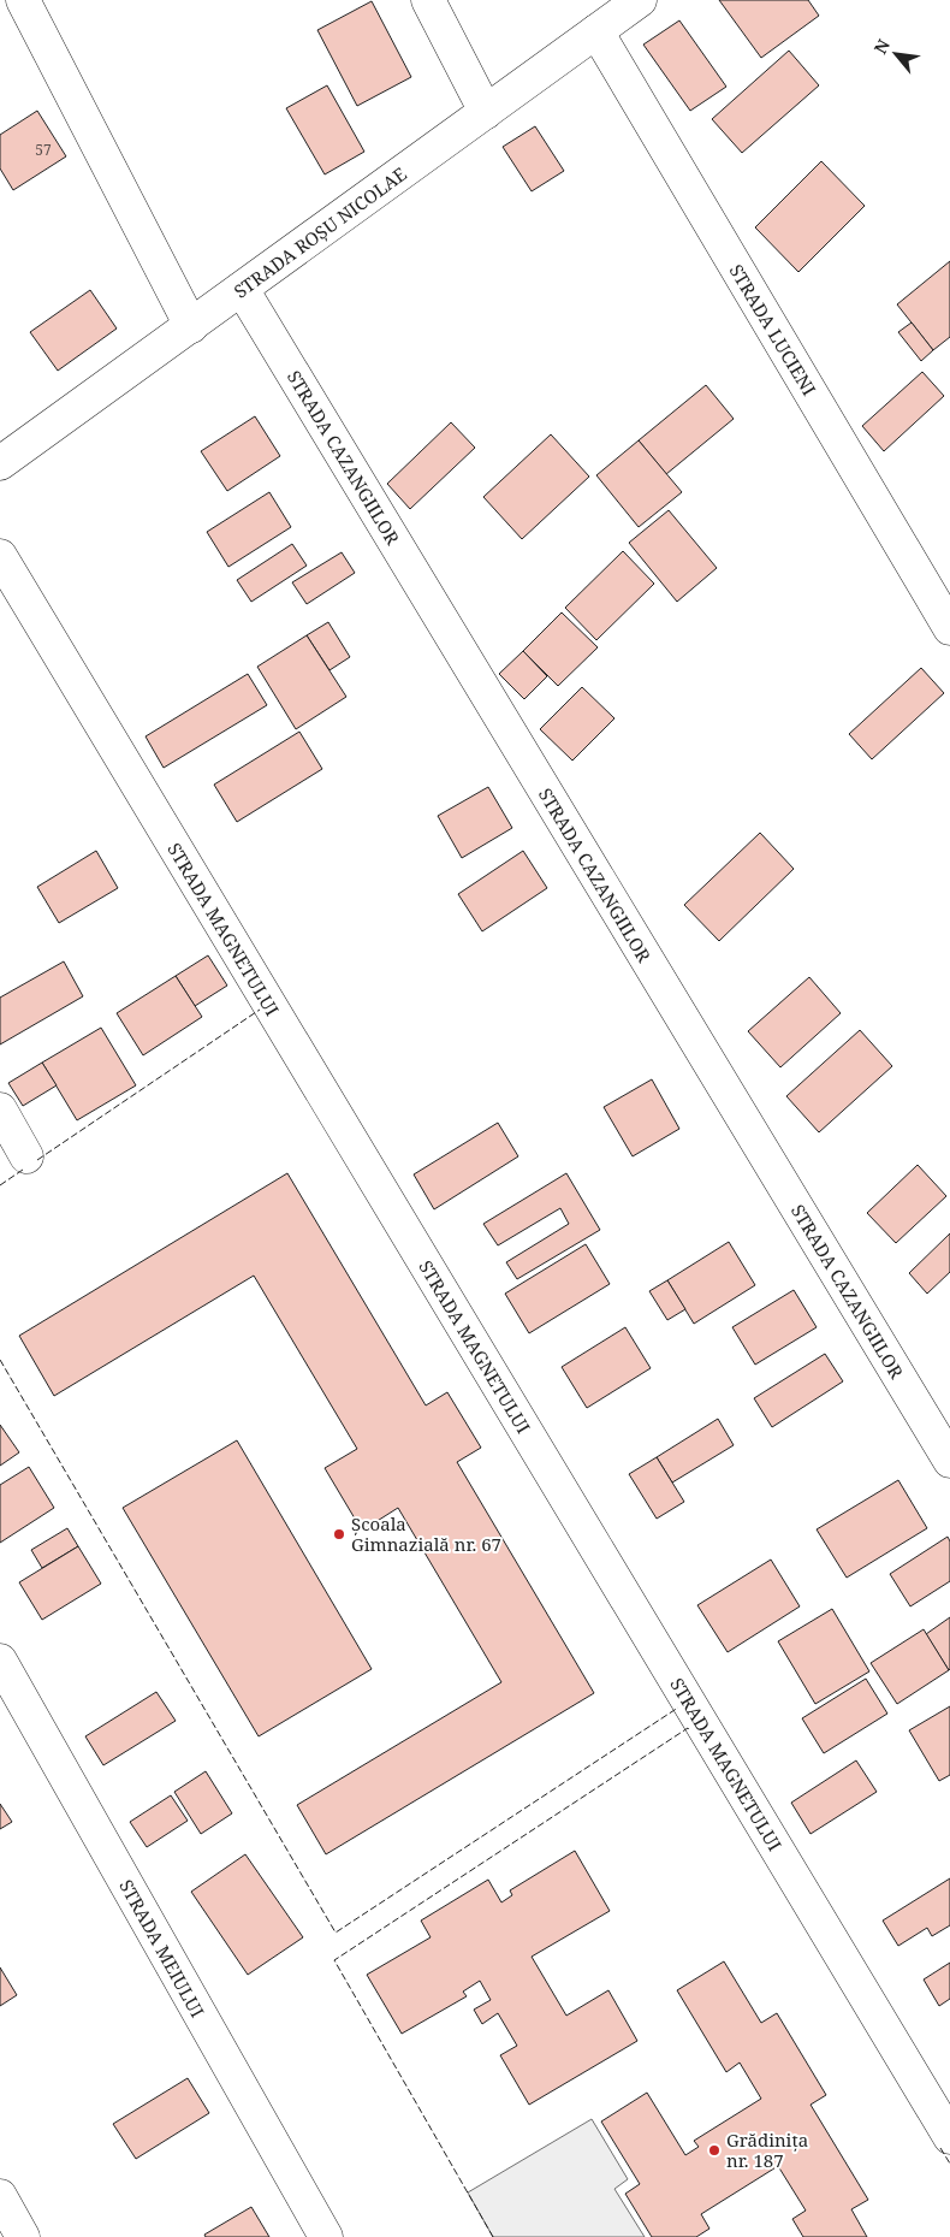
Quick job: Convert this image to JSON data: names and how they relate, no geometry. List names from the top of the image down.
{
  "streets": {
    "street": [
      "STRADA ROȘU NICOLAE",
      "STRADA LUCIENI",
      "STRADA CAZANGIILOR",
      "STRADA MAGNETULUI",
      "STRADA MEIULUI"
    ]
  },
  "crossings": [
    ["STRADA ROȘU NICOLAE", "STRADA LUCIENI"],
    ["STRADA ROȘU NICOLAE", "STRADA CAZANGIILOR"]
  ],
  "places": ["Școala Gimnazială nr. 67", "Grădinița nr. 187"],
  "house_numbers": ["57"],
  "north": "top left"
}
